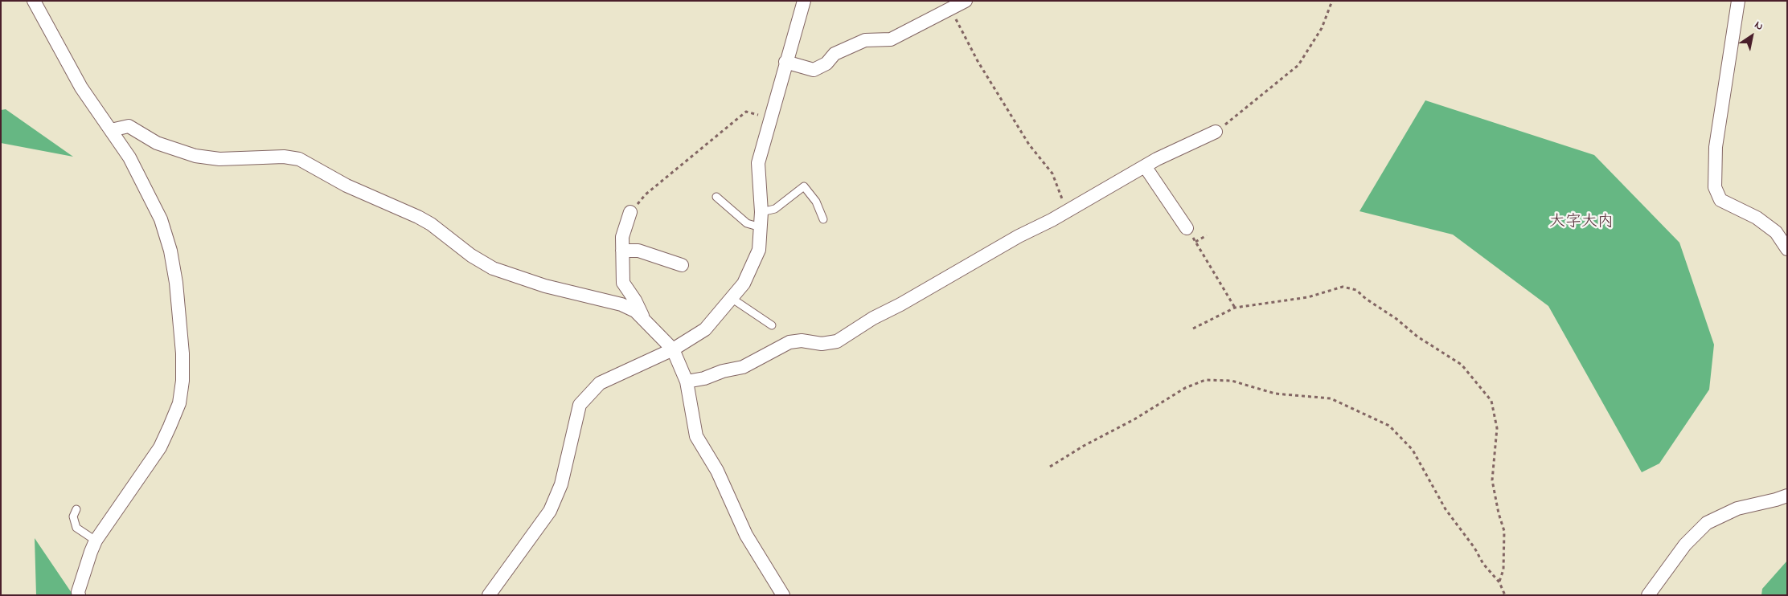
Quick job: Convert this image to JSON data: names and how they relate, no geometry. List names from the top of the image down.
{
  "districts": ["大字大内"],
  "north": "top right"
}
